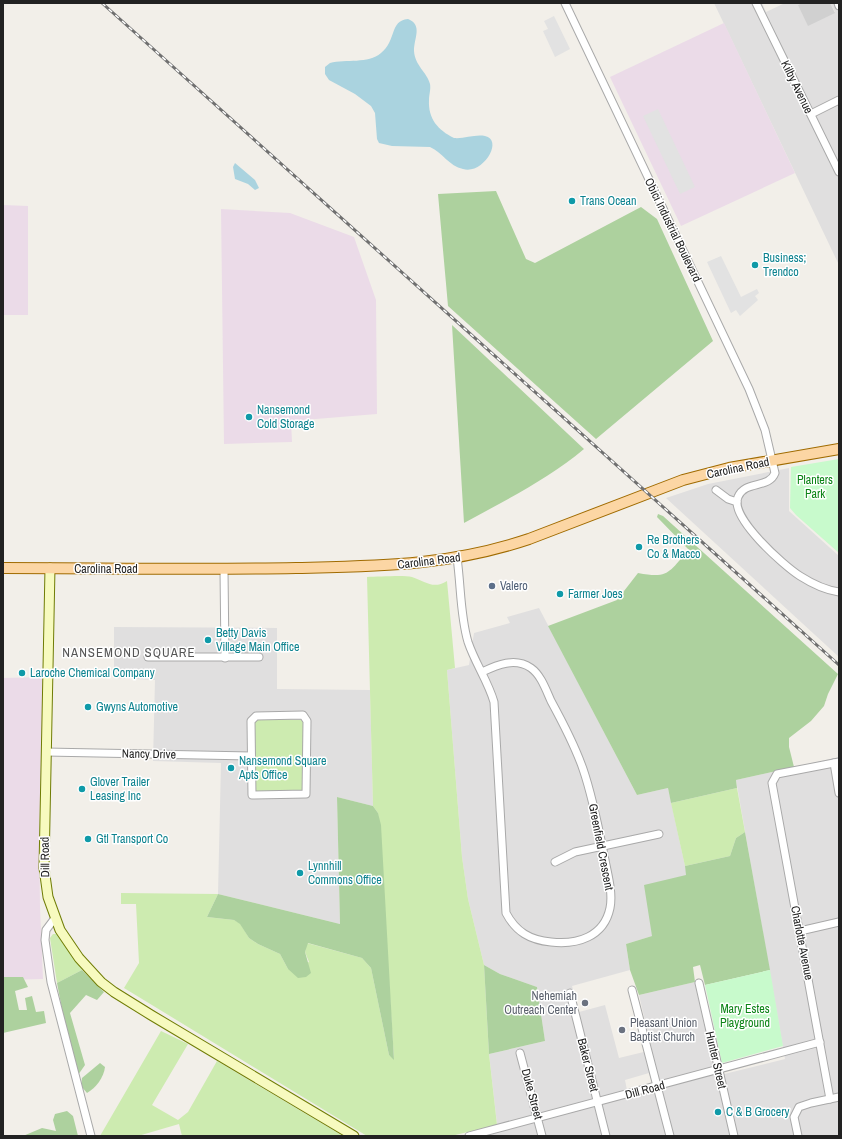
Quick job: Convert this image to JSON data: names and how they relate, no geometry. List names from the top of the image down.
{
  "streets": {
    "main road": ["Carolina Road"],
    "street": [
      "Kilby Avenue",
      "Obici Industrial Boulevard",
      "Nancy Drive",
      "Greenfield Crescent",
      "Dill Road",
      "Charlotte Avenue",
      "Hunter Street",
      "Baker Street",
      "Duke Street"
    ]
  },
  "crossings": [
    ["Obici Industrial Boulevard", "Carolina Road"],
    ["Carolina Road", "Greenfield Crescent"],
    ["Carolina Road", "Dill Road"],
    ["Nancy Drive", "Dill Road"],
    ["Dill Road", "Charlotte Avenue"],
    ["Dill Road", "Hunter Street"],
    ["Dill Road", "Baker Street"],
    ["Dill Road", "Duke Street"]
  ],
  "districts": ["NANSEMOND SQUARE"],
  "parks": ["Planters Park", "Mary Estes Playground"],
  "places": [
    "Trans Ocean",
    "Business; Trendco",
    "Nansemond Cold Storage",
    "Re Brothers Co & Macco",
    "Valero",
    "Farmer Joes",
    "Betty Davis Village Main Office",
    "Laroche Chemical Company",
    "Gwyns Automotive",
    "Nansemond Square Apts Office",
    "Glover Trailer Leasing Inc",
    "Gtl Transport Co",
    "Lynnhill Commons Office",
    "Nehemiah Outreach Center",
    "Pleasant Union Baptist Church",
    "C & B Grocery"
  ]
}
